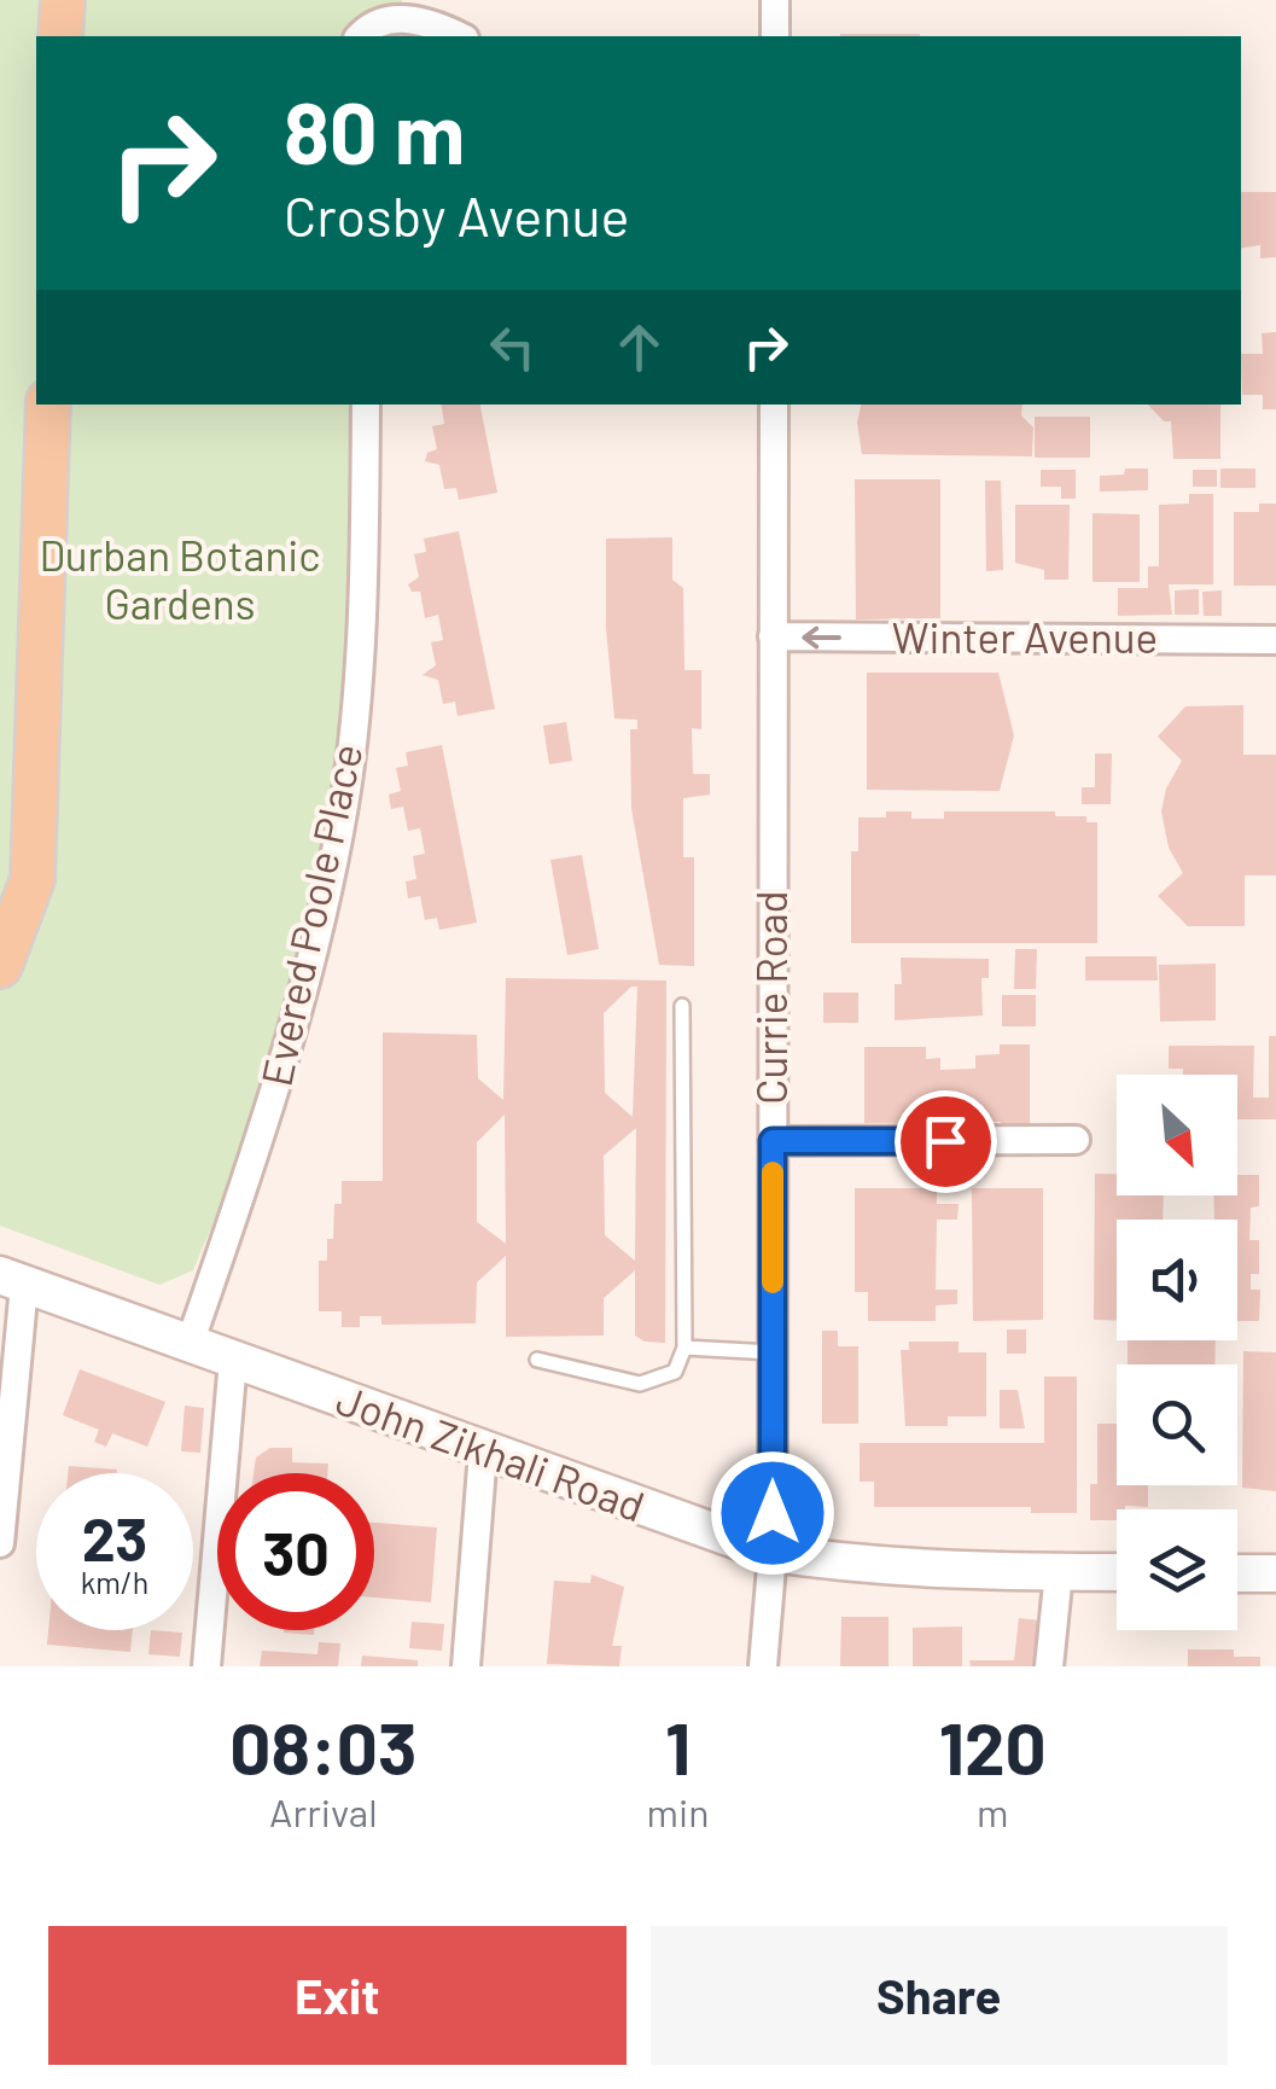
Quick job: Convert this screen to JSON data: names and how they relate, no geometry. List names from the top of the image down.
{
  "streets": {
    "main road": ["John Zikhali Road"],
    "street": ["Winter Avenue", "Evered Poole Place", "Currie Road"]
  },
  "crossings": [
    ["Winter Avenue", "Currie Road"],
    ["Evered Poole Place", "John Zikhali Road"],
    ["Currie Road", "John Zikhali Road"]
  ],
  "one_way": ["Winter Avenue"],
  "parks": ["Durban Botanic Gardens"],
  "north": "bottom right",
  "page": {
    "turn": ["80 m", "Crosby Avenue"],
    "speed": "23 km/h",
    "limit": "30",
    "eta": [
      "08:03",
      "Arrival",
      "1",
      "min",
      "120",
      "m"
    ],
    "buttons": ["Exit", "Share"]
  }
}
